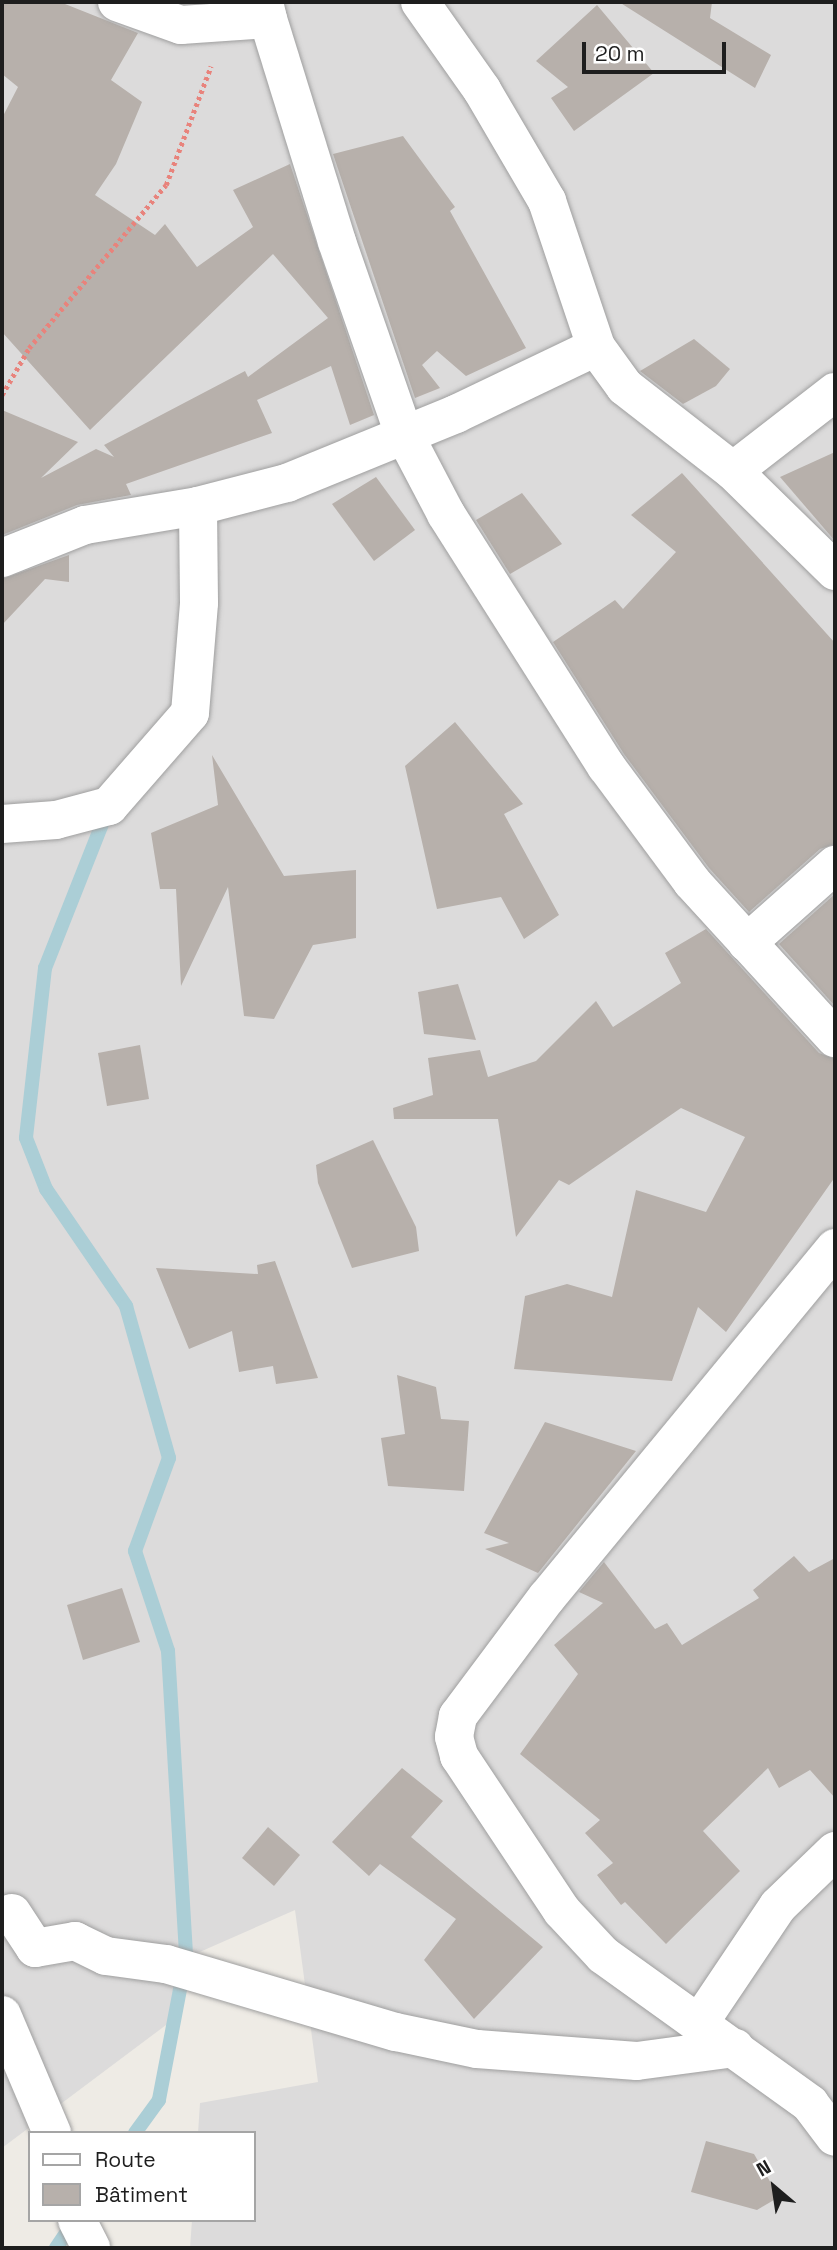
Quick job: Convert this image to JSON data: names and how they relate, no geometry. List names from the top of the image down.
{
  "legend": ["Route", "Bâtiment"],
  "scale_bar": "20 m",
  "north": "top left"
}
